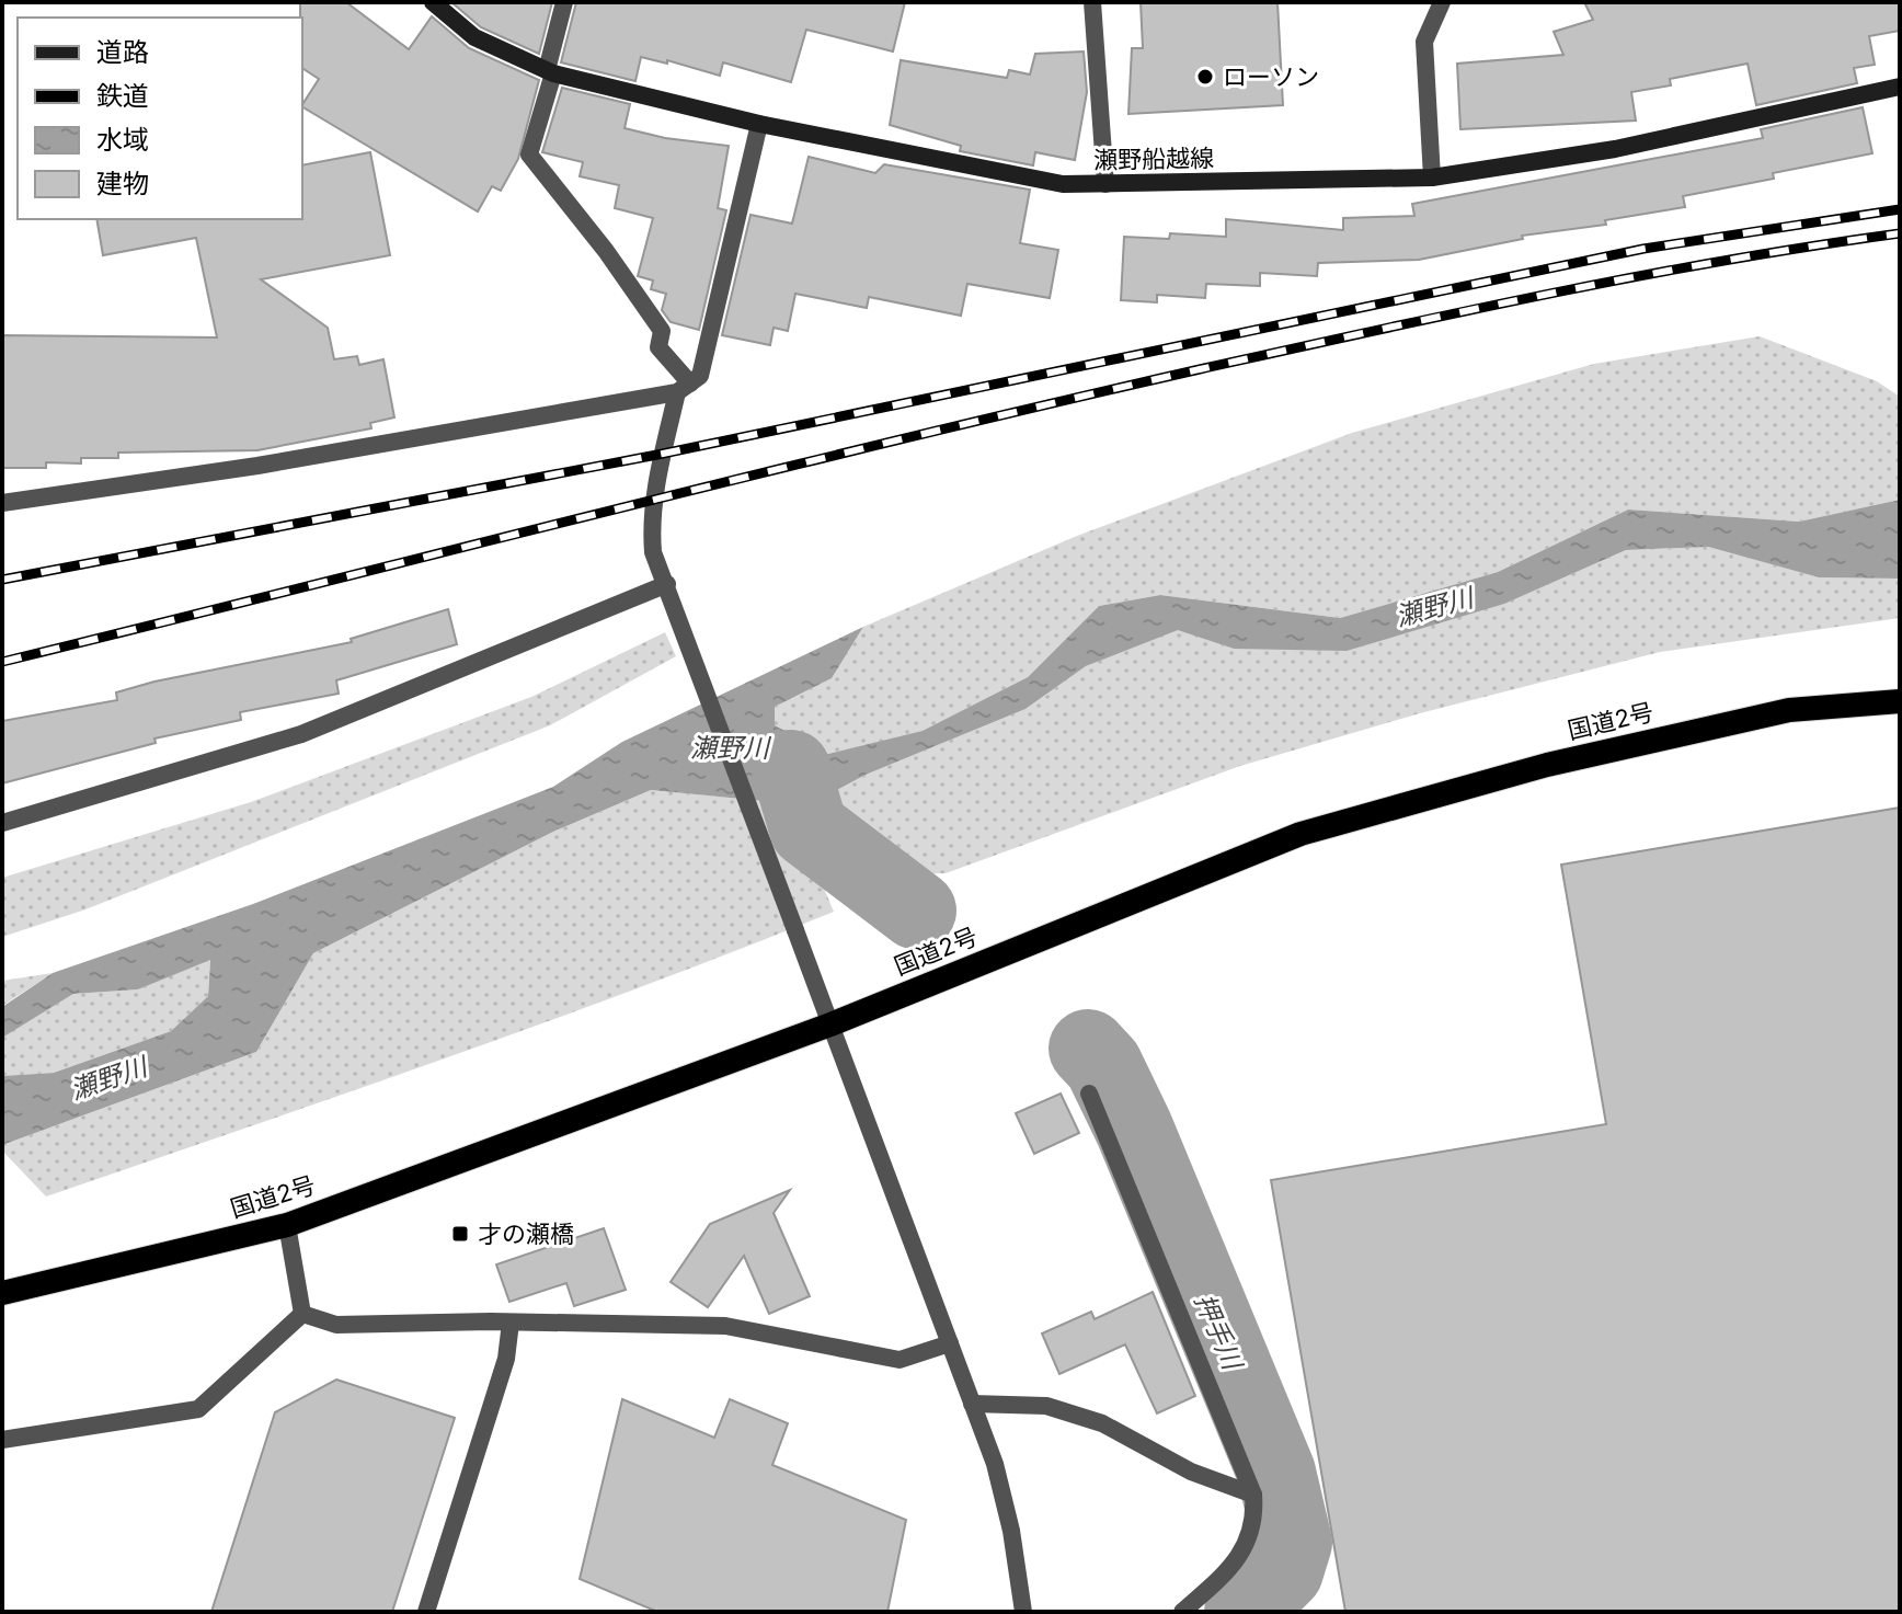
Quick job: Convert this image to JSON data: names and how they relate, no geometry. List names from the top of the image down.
{
  "streets": {
    "highway": ["国道2号"],
    "main road": ["瀬野船越線"]
  },
  "water": ["瀬野川", "押手川"],
  "places": {
    "other": ["ローソン"],
    "transit": ["才の瀬橋"]
  },
  "legend": [
    "道路",
    "鉄道",
    "水域",
    "建物"
  ]
}
